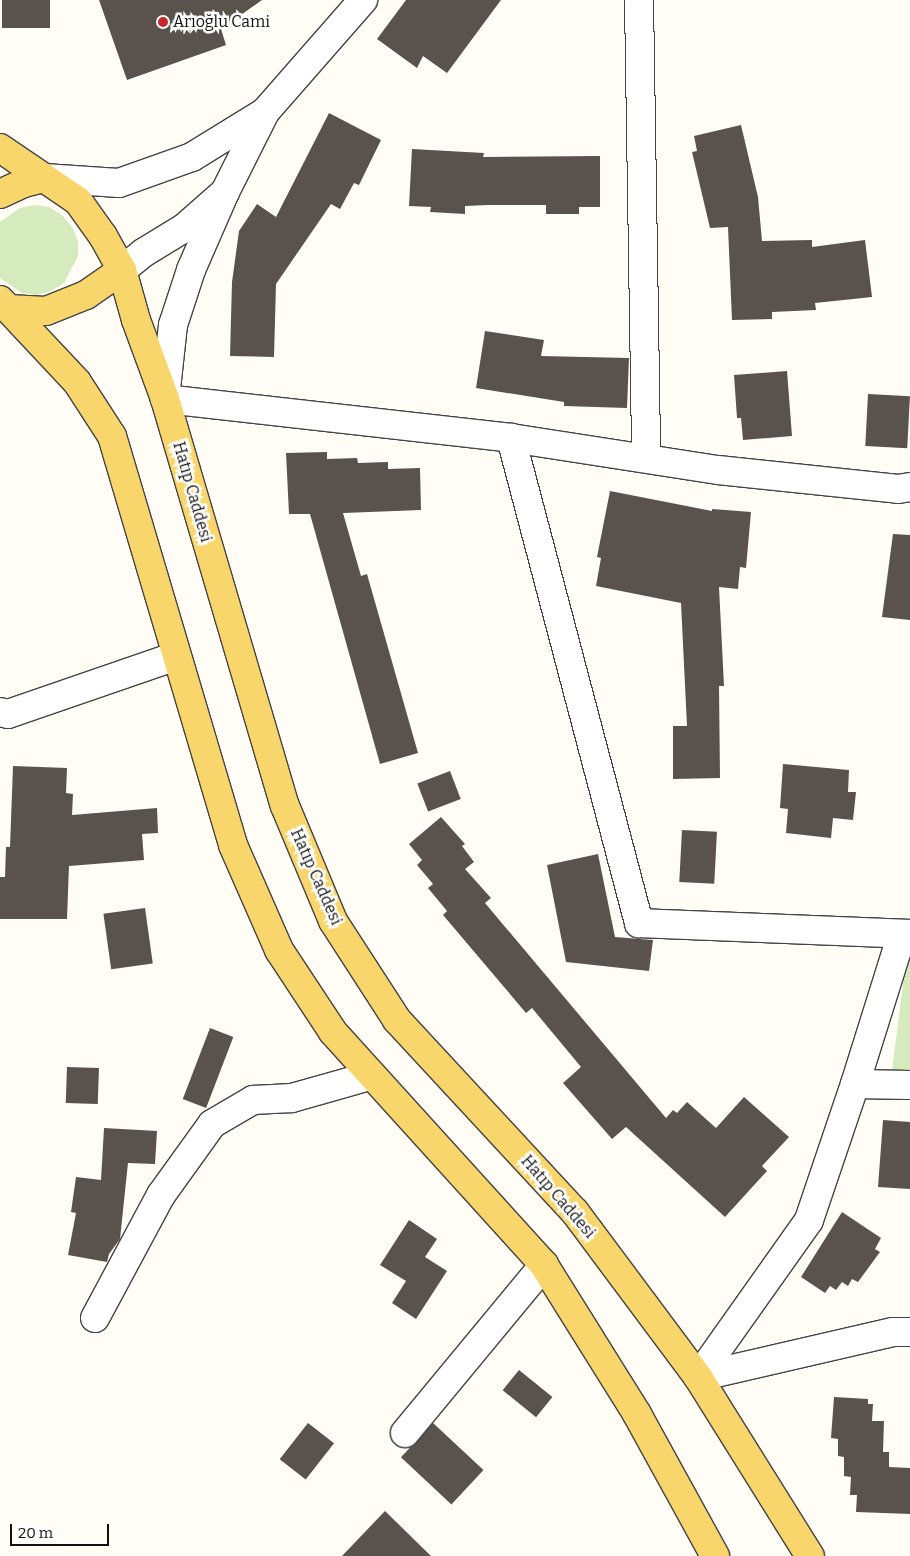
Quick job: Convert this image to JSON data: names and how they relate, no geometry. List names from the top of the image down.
{
  "streets": {
    "main road": ["Hatıp Caddesi"]
  },
  "places": ["Arıoğlu Cami"],
  "scale_bar": "20 m"
}
